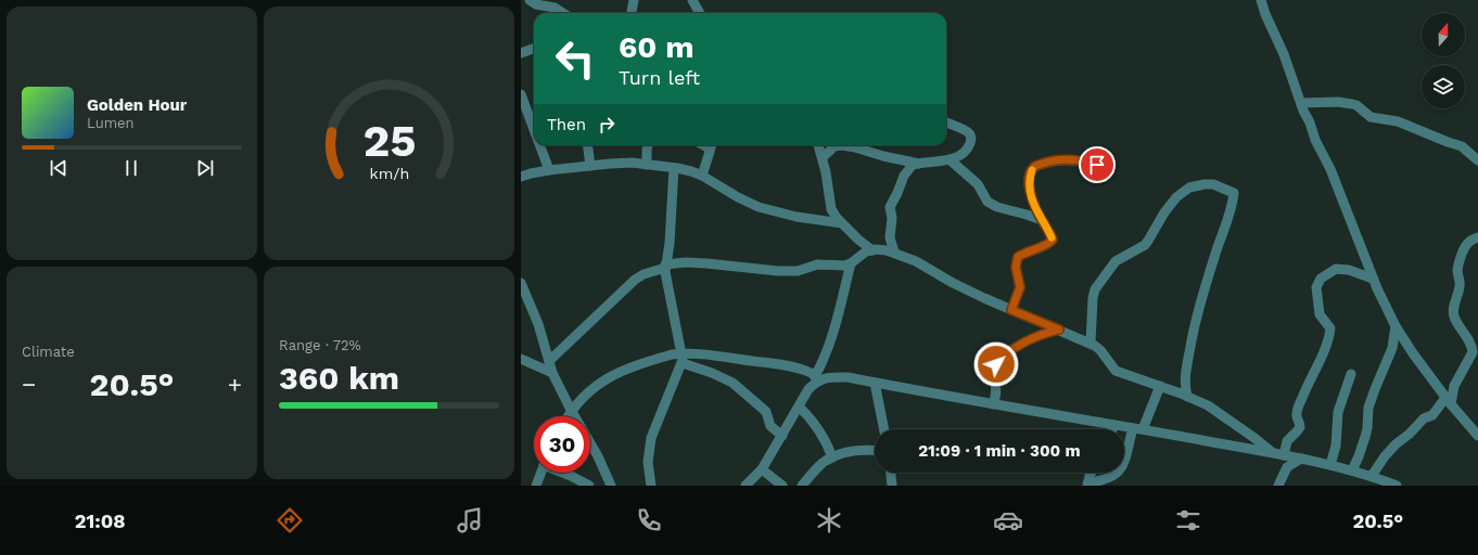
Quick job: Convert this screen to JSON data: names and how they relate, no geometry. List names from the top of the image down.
{
  "north": "top",
  "page": {
    "turn": ["60 m", "Turn left"],
    "song": ["Golden Hour", "Lumen"],
    "then": "Then",
    "tile": [
      "Climate",
      ["Range · 72%", "360 km"]
    ],
    "heat": ["−", "20.5°", "+"],
    "limit": "30",
    "trip": "21:09 · 1 min · 300 m",
    "tabs": ["21:08", "20.5°"],
    "gauge": ["25", "km/h"]
  }
}
